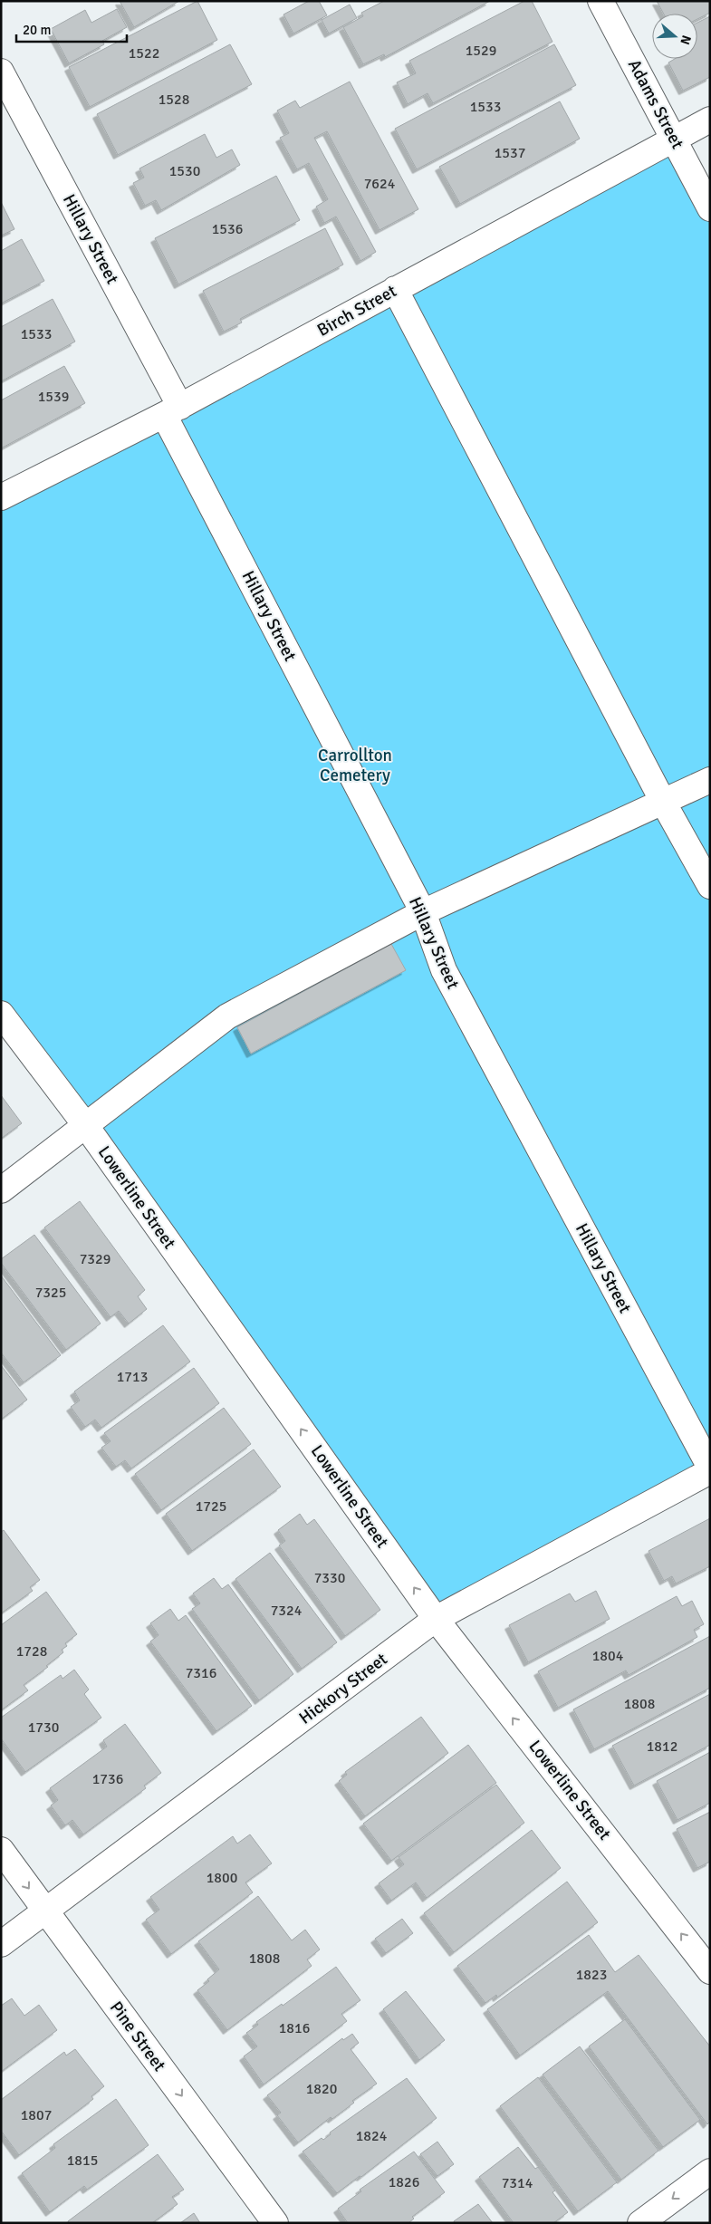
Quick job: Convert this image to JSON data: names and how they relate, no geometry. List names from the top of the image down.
{
  "streets": {
    "street": [
      "Adams Street",
      "Hillary Street",
      "Birch Street",
      "Lowerline Street",
      "Hickory Street",
      "Pine Street"
    ]
  },
  "crossings": [
    ["Adams Street", "Birch Street"],
    ["Hillary Street", "Birch Street"],
    ["Lowerline Street", "Hickory Street"],
    ["Hickory Street", "Pine Street"]
  ],
  "one_way": ["Lowerline Street", "Pine Street"],
  "parks": ["Carrollton Cemetery"],
  "house_numbers": [
    "1529",
    "1522",
    "1528",
    "1533",
    "1537",
    "1530",
    "7624",
    "1536",
    "1533",
    "1539",
    "7329",
    "7325",
    "1713",
    "1725",
    "7330",
    "7324",
    "1728",
    "1804",
    "7316",
    "1808",
    "1730",
    "1812",
    "1736",
    "1800",
    "1808",
    "1823",
    "1816",
    "1820",
    "1807",
    "1824",
    "1815",
    "1826",
    "7314"
  ],
  "scale_bar": "20 m",
  "north": "right"
}
